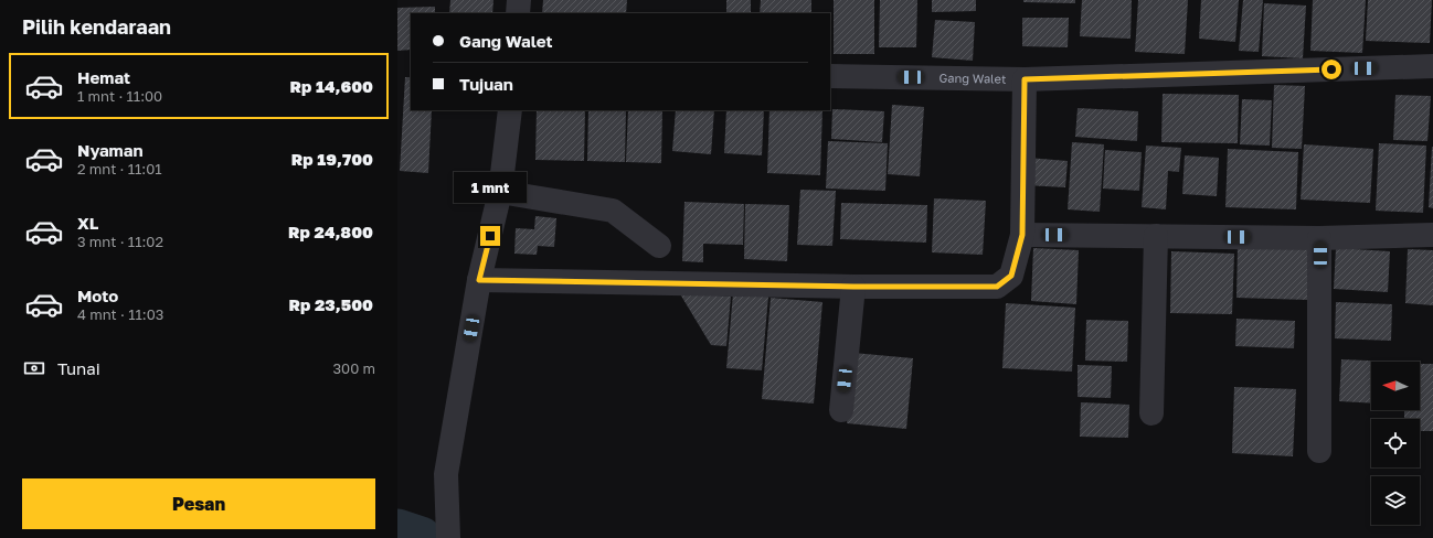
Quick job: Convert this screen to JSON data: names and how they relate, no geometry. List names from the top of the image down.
{
  "streets": {
    "street": ["Gang Walet"]
  },
  "north": "left",
  "page": {
    "heading": "Pilih kendaraan",
    "banner": ["Gang Walet", "Tujuan"],
    "list": [
      {
        "name": "Hemat",
        "note": "1 mnt · 11:00",
        "value": "Rp 14,600"
      },
      {
        "name": "Nyaman",
        "note": "2 mnt · 11:01",
        "value": "Rp 19,700"
      },
      {
        "name": "XL",
        "note": "3 mnt · 11:02",
        "value": "Rp 24,800"
      },
      {
        "name": "Moto",
        "note": "4 mnt · 11:03",
        "value": "Rp 23,500"
      }
    ],
    "bubble": "1 mnt",
    "pay": ["Tunai", "300 m"],
    "buttons": "Pesan"
  }
}
